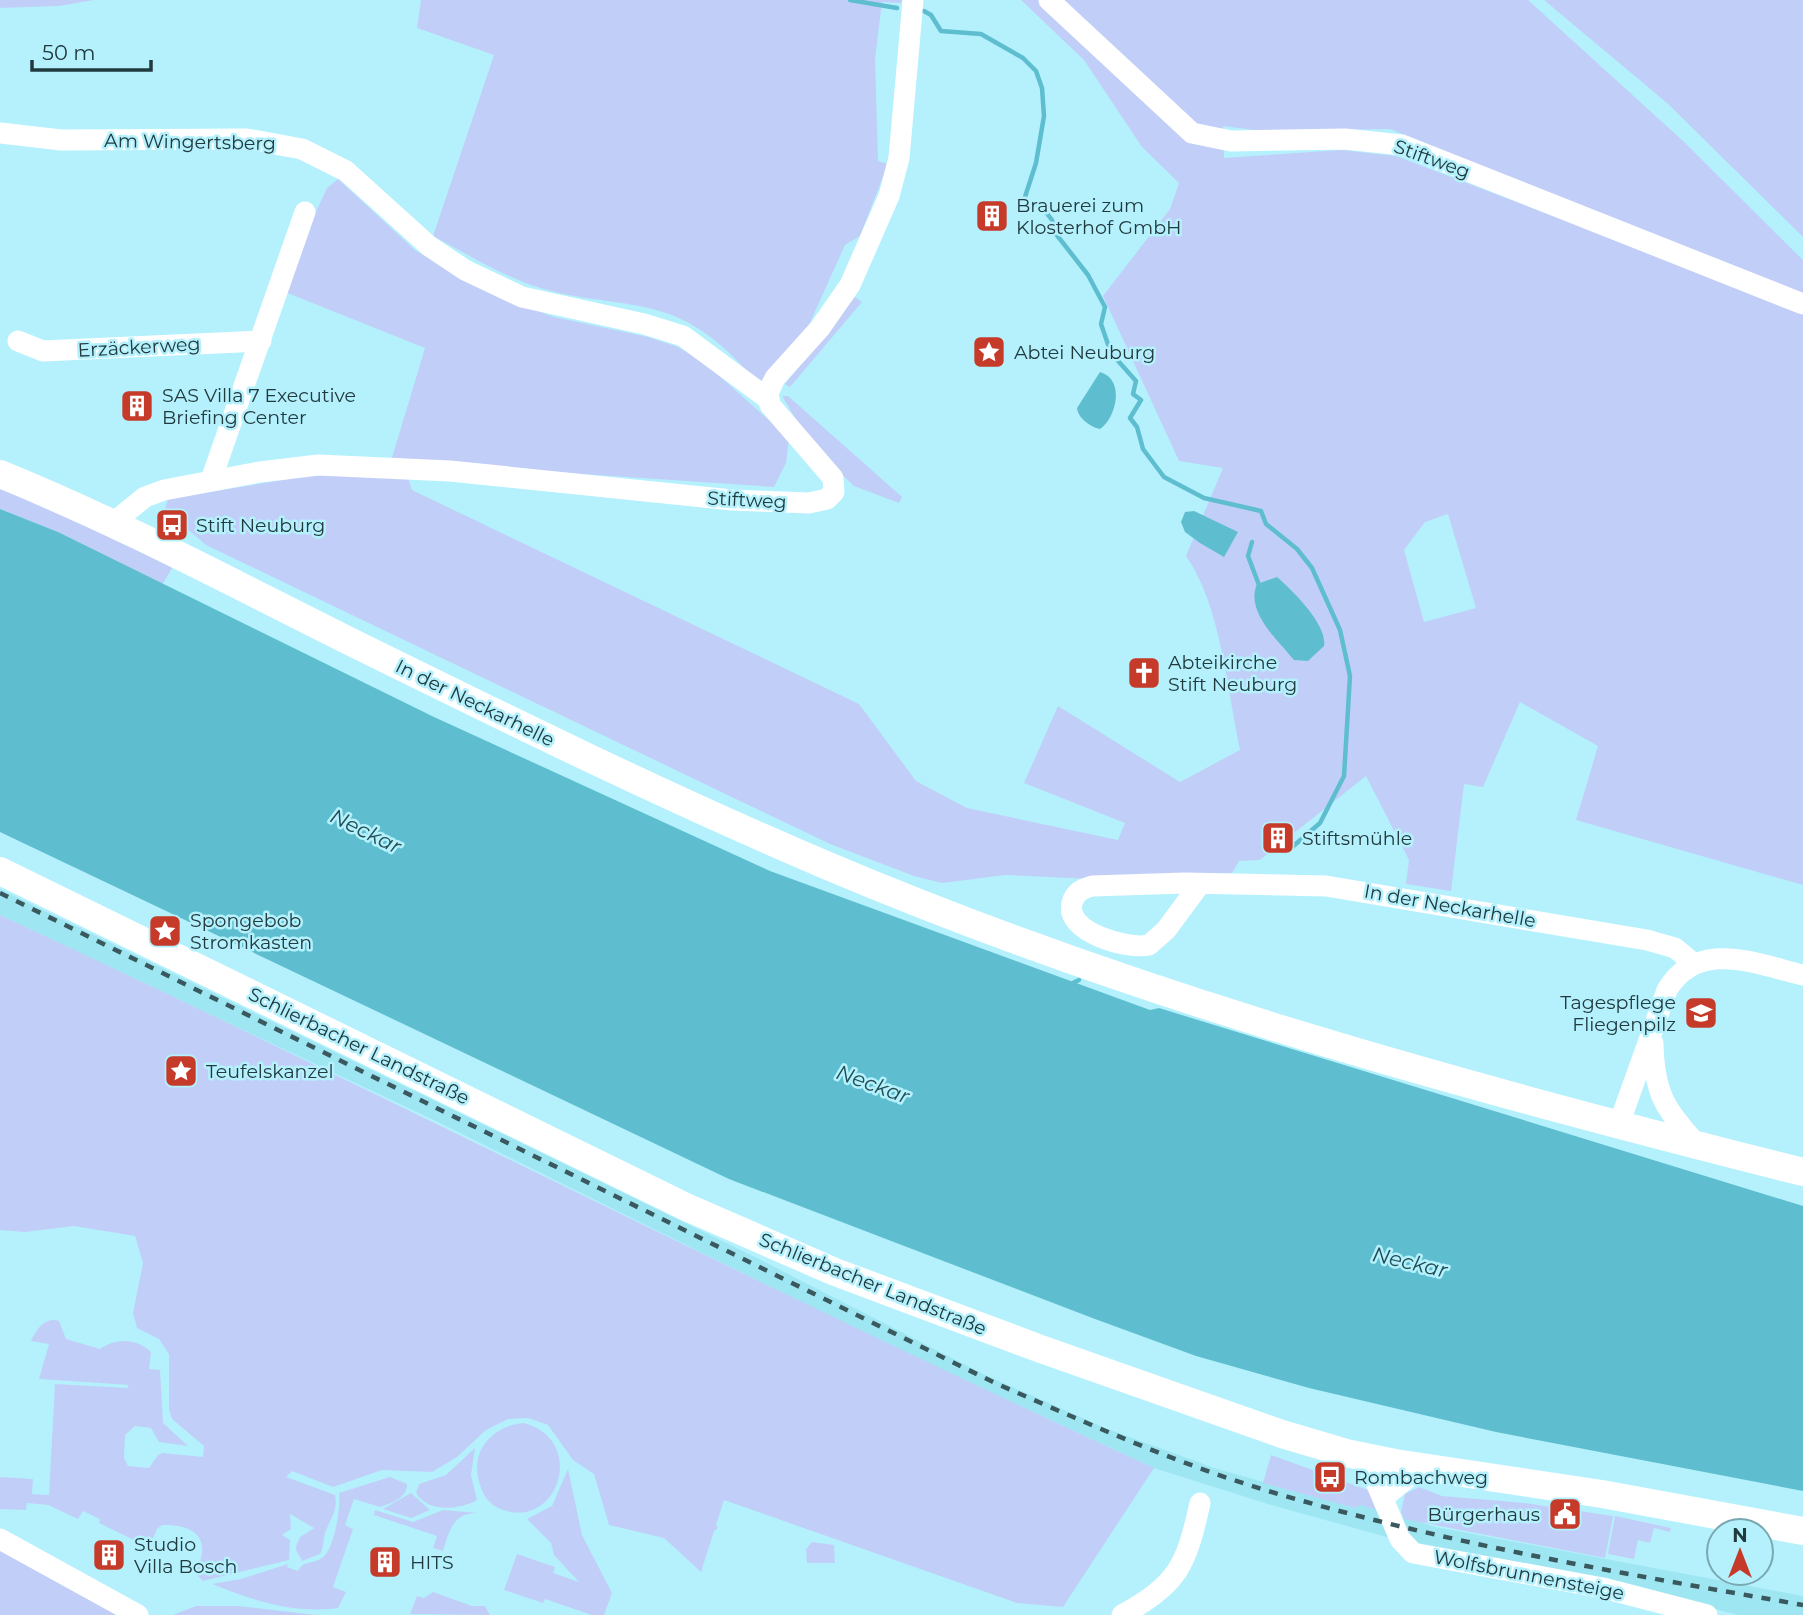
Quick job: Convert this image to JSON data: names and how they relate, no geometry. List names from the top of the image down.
{
  "streets": {
    "main road": ["In der Neckarhelle", "Schlierbacher Landstraße"],
    "street": [
      "Am Wingertsberg",
      "Stiftweg",
      "Erzäckerweg",
      "Wolfsbrunnensteige"
    ]
  },
  "crossings": [
    ["Am Wingertsberg", "Stiftweg"],
    ["Stiftweg", "In der Neckarhelle"],
    ["Schlierbacher Landstraße", "Wolfsbrunnensteige"]
  ],
  "water": ["Neckar"],
  "places": {
    "building": [
      "Brauerei zum Klosterhof GmbH",
      "SAS Villa 7 Executive Briefing Center",
      "Stiftsmühle",
      "Studio Villa Bosch",
      "HITS"
    ],
    "place": ["Abtei Neuburg", "Spongebob Stromkasten", "Teufelskanzel"],
    "bus stop": ["Stift Neuburg", "Rombachweg"],
    "church": ["Abteikirche Stift Neuburg"],
    "school or university": ["Tagespflege Fliegenpilz"],
    "public building": ["Bürgerhaus"]
  },
  "scale_bar": "50 m",
  "north": "top"
}
